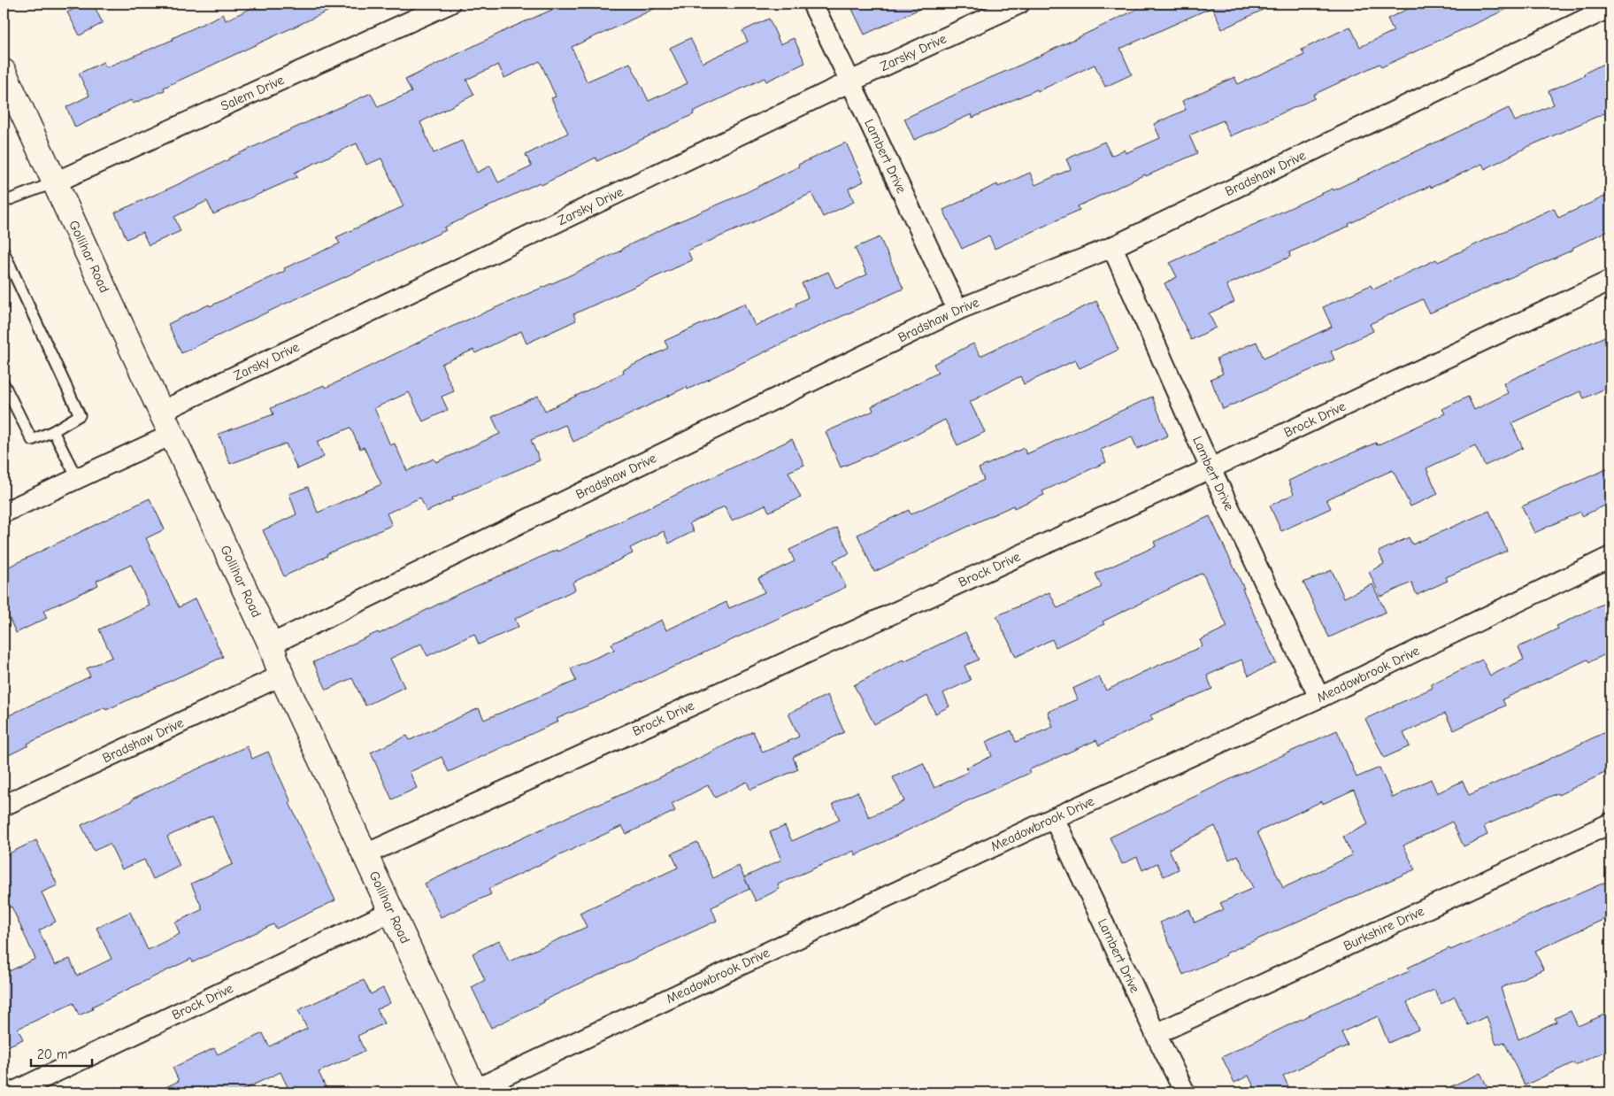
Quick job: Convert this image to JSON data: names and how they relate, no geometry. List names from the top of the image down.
{
  "streets": {
    "street": [
      "Zarsky Drive",
      "Salem Drive",
      "Lambert Drive",
      "Bradshaw Drive",
      "Gollihar Road",
      "Brock Drive",
      "Meadowbrook Drive",
      "Burkshire Drive"
    ]
  },
  "crossings": [
    ["Zarsky Drive", "Lambert Drive"],
    ["Zarsky Drive", "Gollihar Road"],
    ["Salem Drive", "Gollihar Road"],
    ["Lambert Drive", "Bradshaw Drive"],
    ["Lambert Drive", "Brock Drive"],
    ["Lambert Drive", "Meadowbrook Drive"],
    ["Lambert Drive", "Burkshire Drive"],
    ["Bradshaw Drive", "Gollihar Road"],
    ["Gollihar Road", "Brock Drive"],
    ["Gollihar Road", "Meadowbrook Drive"]
  ],
  "scale_bar": "20 m"
}
